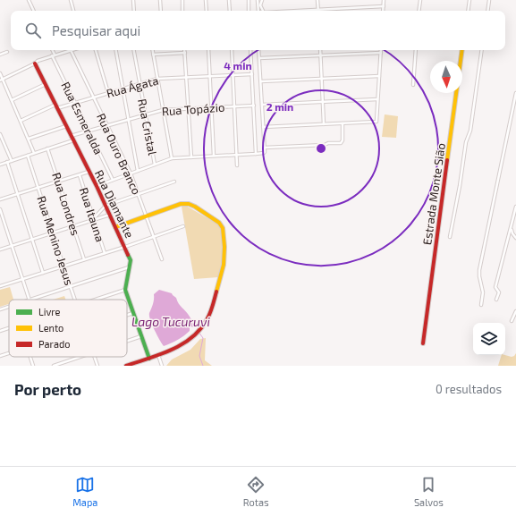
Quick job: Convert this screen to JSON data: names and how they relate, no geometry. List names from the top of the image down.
{
  "streets": {
    "street": [
      "Rua Ágata",
      "Rua Topázio",
      "Rua Esmeralda",
      "Rua Cristal",
      "Rua Ouro Branco",
      "Estrada Monte Sião",
      "Rua Londres",
      "Rua Diamante",
      "Rua Itauna",
      "Rua Menino Jesus"
    ]
  },
  "crossings": [
    ["Rua Ágata", "Rua Esmeralda"],
    ["Rua Ágata", "Rua Cristal"],
    ["Rua Ágata", "Rua Ouro Branco"],
    ["Rua Ágata", "Rua Diamante"],
    ["Rua Topázio", "Rua Esmeralda"],
    ["Rua Topázio", "Rua Cristal"],
    ["Rua Topázio", "Rua Ouro Branco"],
    ["Rua Topázio", "Rua Diamante"]
  ],
  "water": ["Lago Tucuruvi"],
  "legend": ["Livre", "Lento", "Parado"],
  "north": "bottom",
  "page": {
    "search": "Pesquisar aqui",
    "heading": ["Por perto", "0 resultados"],
    "nav": ["Mapa", "Rotas", "Salvos"]
  },
  "rings": ["4 min", "2 min"]
}
